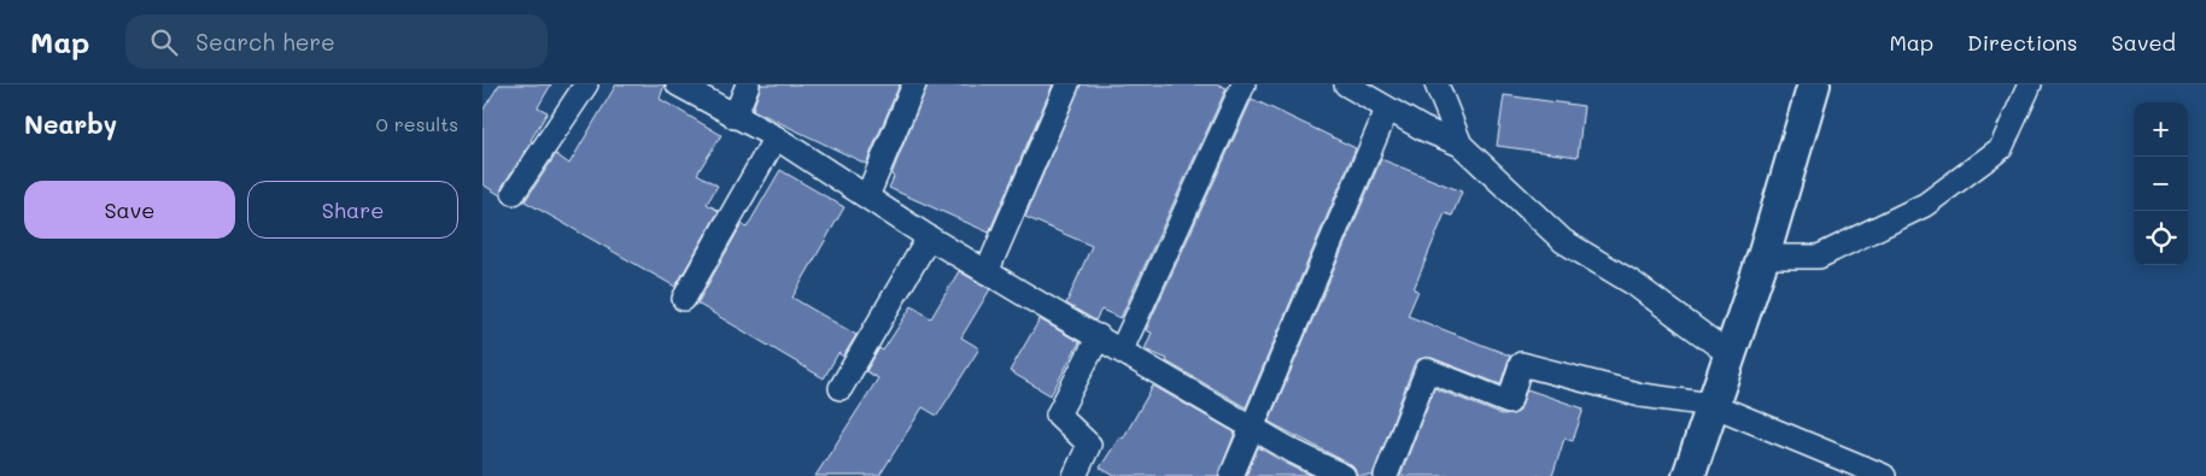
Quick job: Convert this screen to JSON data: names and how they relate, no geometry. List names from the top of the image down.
{
  "page": {
    "header": "Map",
    "search": "Search here",
    "nav": ["Map", "Directions", "Saved"],
    "heading": ["Nearby", "0 results"],
    "map_buttons": ["+", "−"],
    "buttons": ["Save", "Share"]
  }
}
